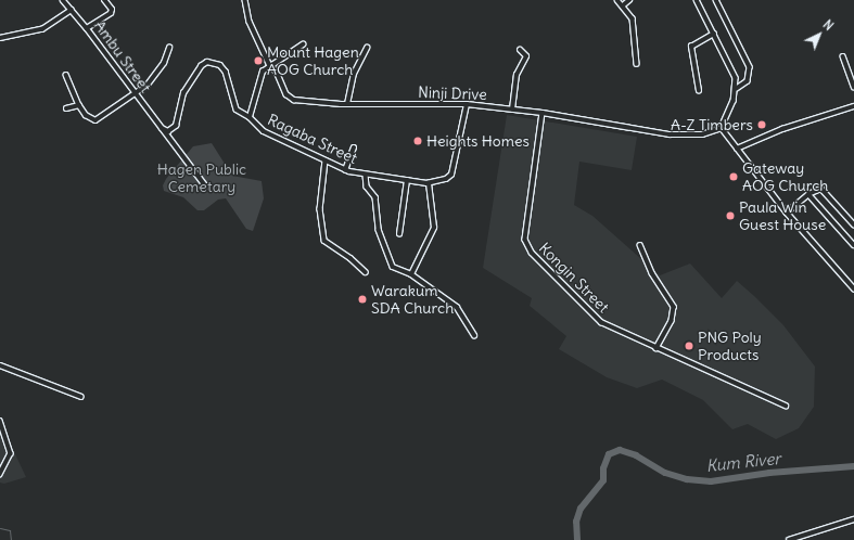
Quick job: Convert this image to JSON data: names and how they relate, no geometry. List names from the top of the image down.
{
  "streets": {
    "street": [
      "Ambu Street",
      "Ninji Drive",
      "Ragaba Street",
      "Kongin Street"
    ]
  },
  "crossings": [
    ["Ambu Street", "Ragaba Street"],
    ["Ninji Drive", "Ragaba Street"],
    ["Ninji Drive", "Kongin Street"]
  ],
  "water": ["Kum River"],
  "parks": ["Hagen Public Cemetary"],
  "places": [
    "Mount Hagen AOG Church",
    "A-Z Timbers",
    "Heights Homes",
    "Gateway AOG Church",
    "Paula Win Guest House",
    "Warakum SDA Church",
    "PNG Poly Products"
  ],
  "north": "top right"
}
